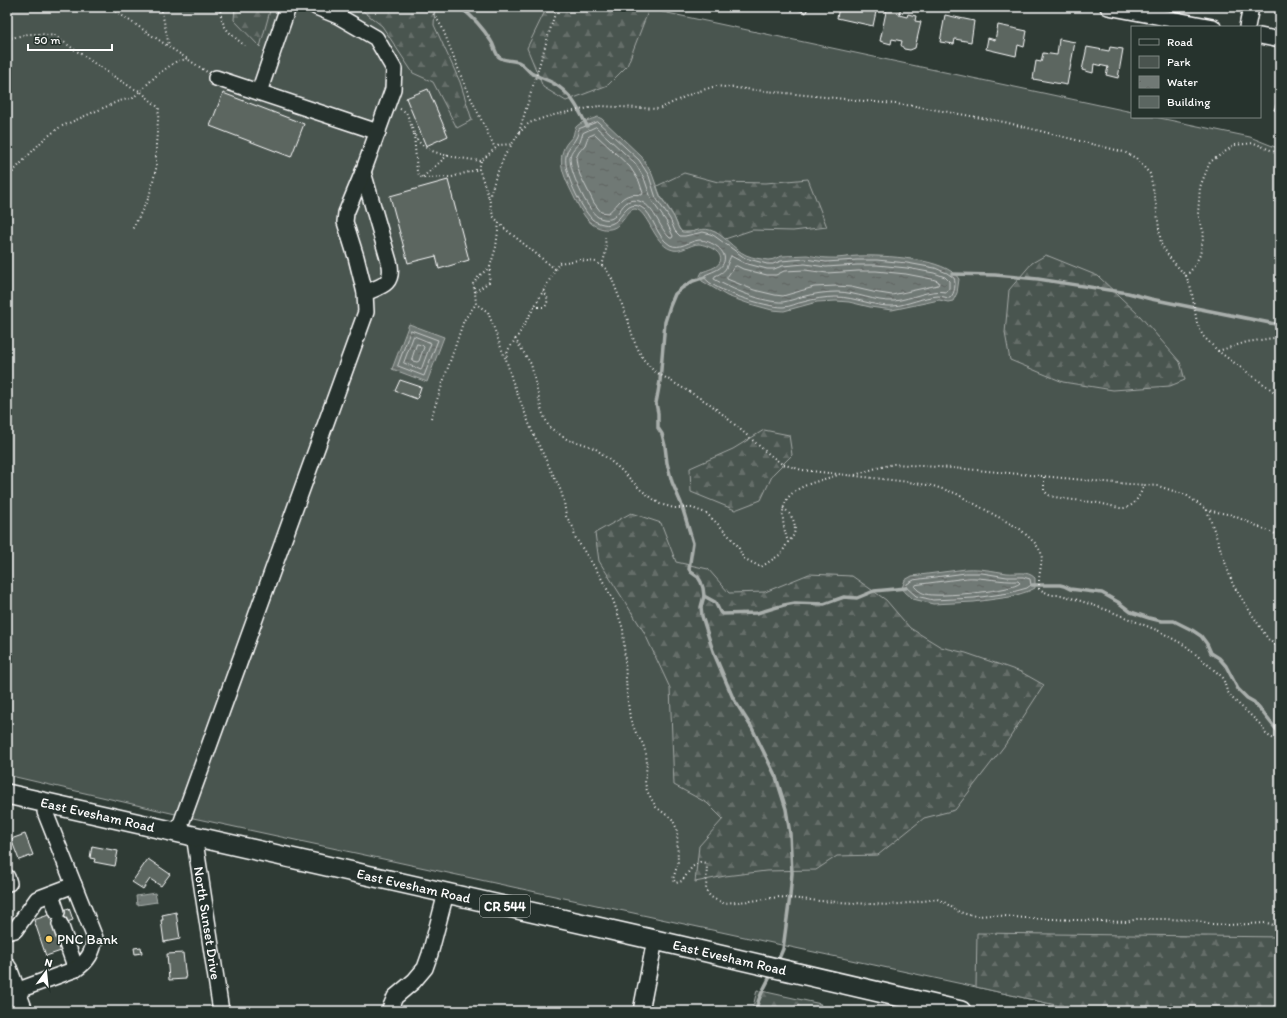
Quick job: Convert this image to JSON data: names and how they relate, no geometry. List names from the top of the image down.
{
  "streets": {
    "main road": ["East Evesham Road", "CR 544"],
    "street": ["North Sunset Drive"]
  },
  "crossings": [
    ["East Evesham Road", "North Sunset Drive"]
  ],
  "places": ["PNC Bank"],
  "legend": [
    "Road",
    "Park",
    "Water",
    "Building"
  ],
  "scale_bar": "50 m",
  "north": "top"
}
